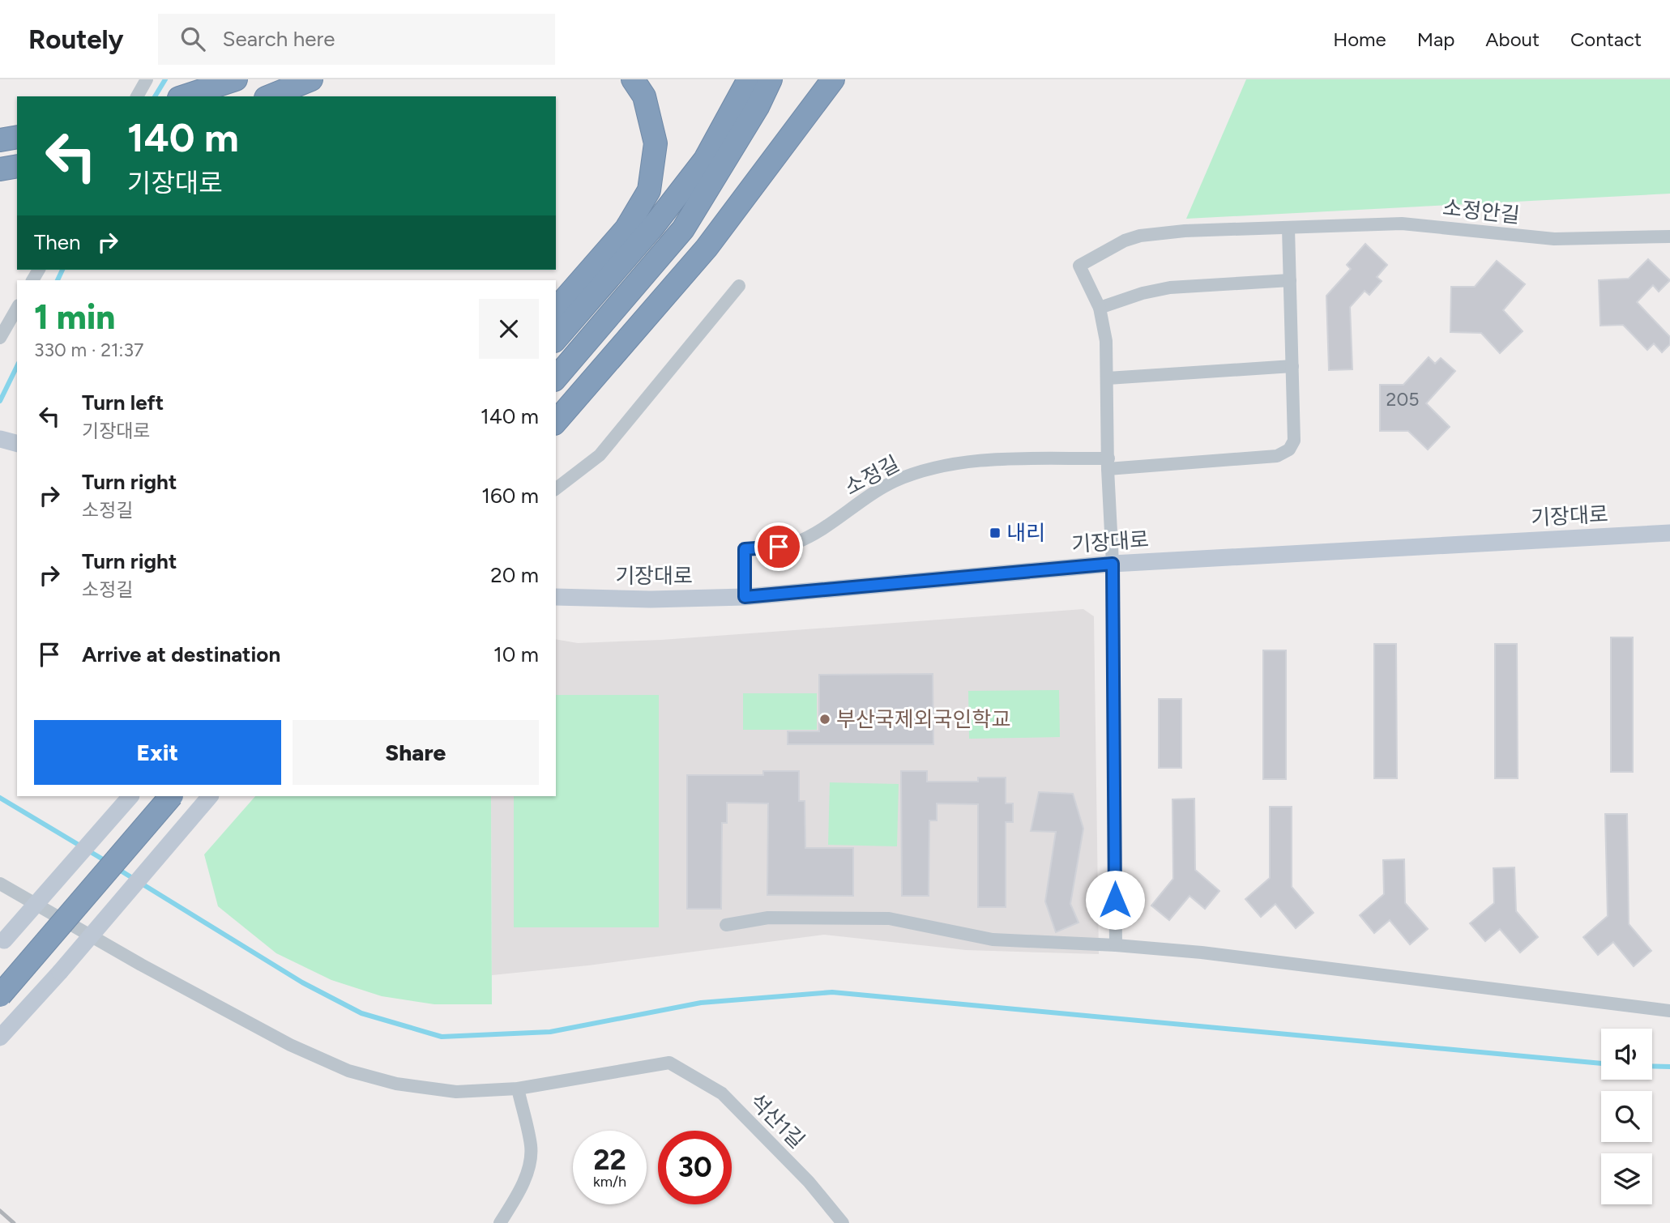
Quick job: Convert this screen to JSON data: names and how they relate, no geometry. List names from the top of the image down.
{
  "streets": {
    "main road": ["기장대로"],
    "street": ["소정안길", "소정길", "석산1길"]
  },
  "crossings": [
    ["소정안길", "소정길"],
    ["소정안길", "기장대로"],
    ["소정길", "기장대로"]
  ],
  "places": {
    "transit": ["내리"],
    "other": ["부산국제외국인학교"]
  },
  "house_numbers": ["205"],
  "page": {
    "header": "Routely",
    "search": "Search here",
    "nav": [
      "Home",
      "Map",
      "About",
      "Contact"
    ],
    "turn": ["140 m", "기장대로"],
    "then": "Then",
    "heading": ["1 min", "330 m · 21:37"],
    "list": [
      {
        "name": "Turn left",
        "note": "기장대로",
        "value": "140 m"
      },
      {
        "name": "Turn right",
        "note": "소정길",
        "value": "160 m"
      },
      {
        "name": "Turn right",
        "note": "소정길",
        "value": "20 m"
      },
      {
        "name": "Arrive at destination",
        "value": "10 m"
      }
    ],
    "buttons": ["Exit", "Share"],
    "speed": "22 km/h",
    "limit": "30"
  }
}
